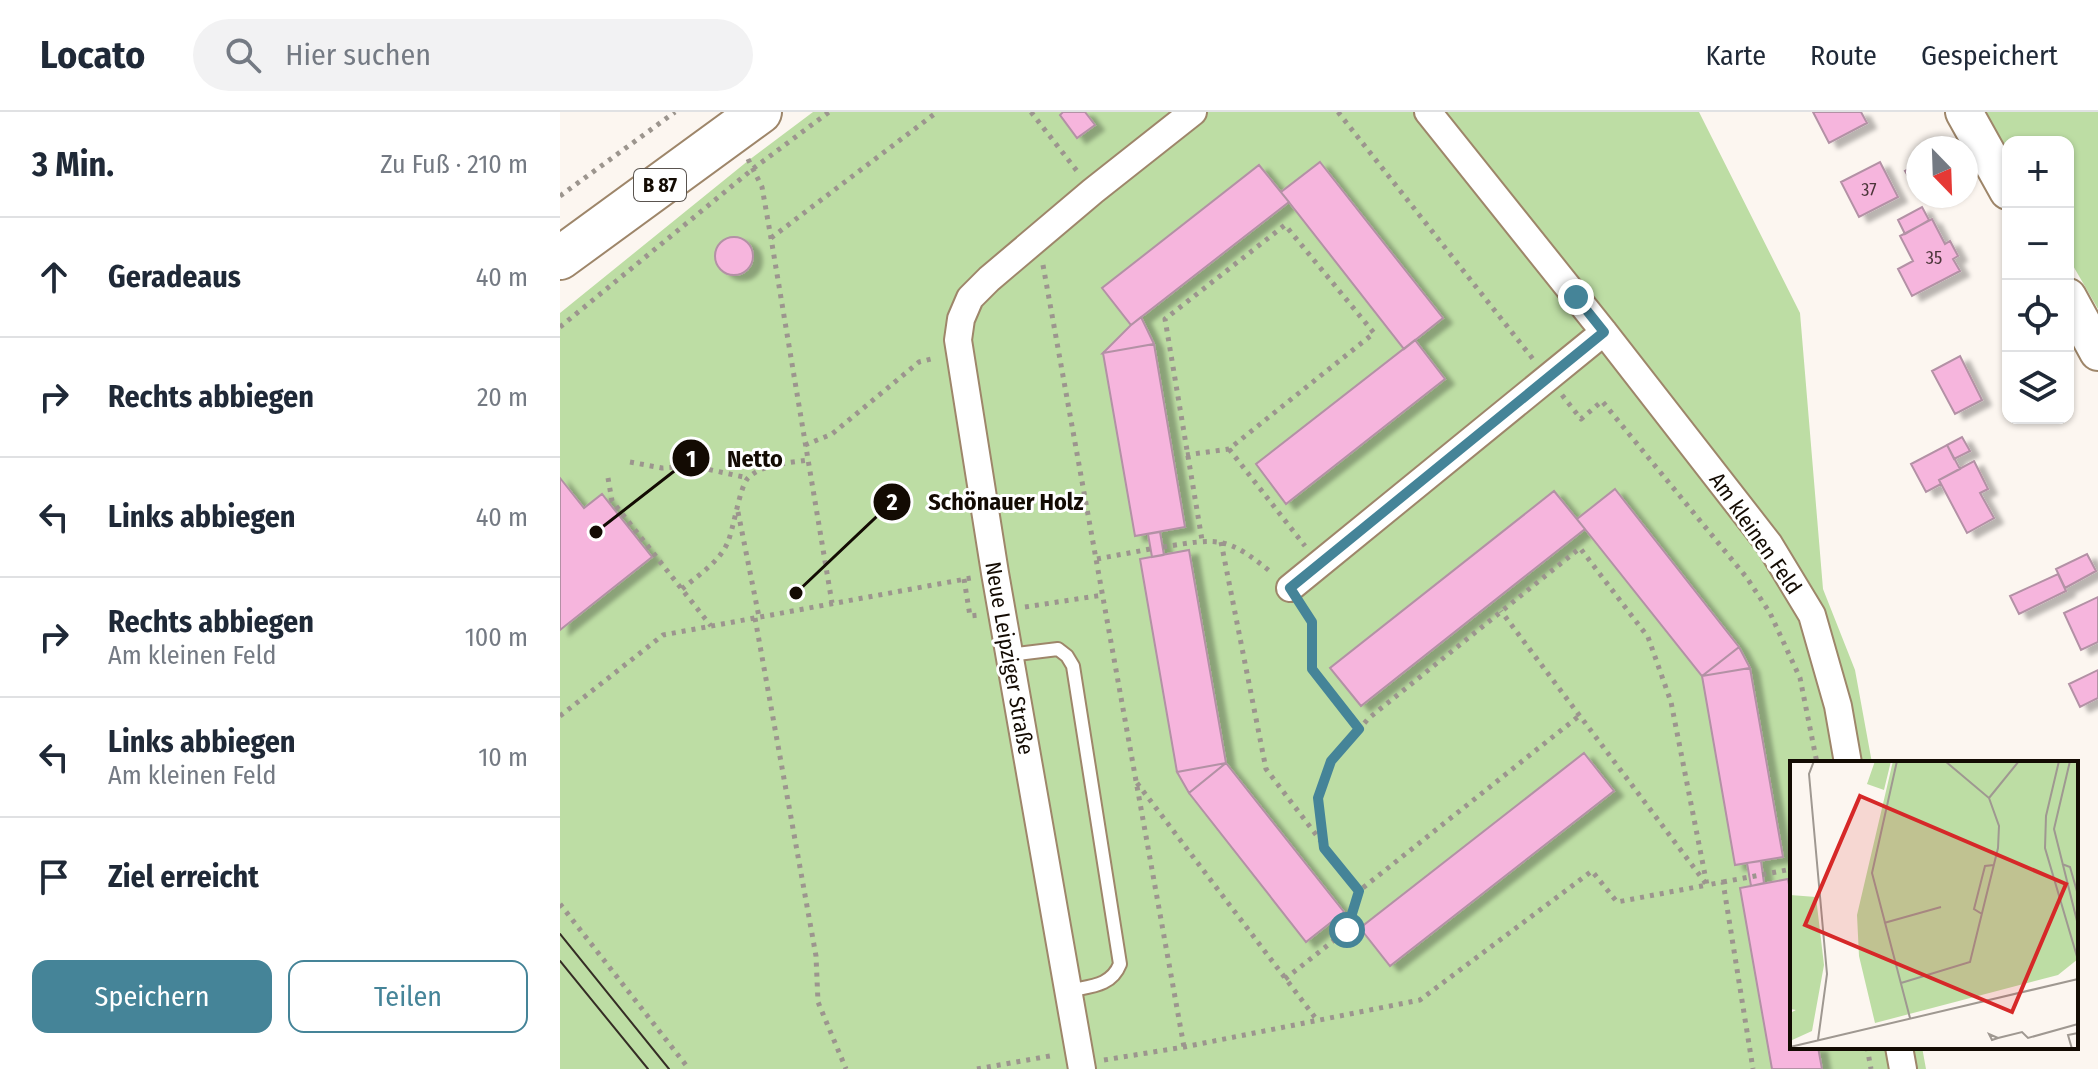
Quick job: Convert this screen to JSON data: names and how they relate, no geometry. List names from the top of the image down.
{
  "streets": {
    "main road": ["B 87"],
    "street": ["Am kleinen Feld", "Neue Leipziger Straße"]
  },
  "places": ["Netto", "Schönauer Holz"],
  "house_numbers": ["37", "35"],
  "north": "bottom right",
  "page": {
    "header": "Locato",
    "search": "Hier suchen",
    "nav": ["Karte", "Route", "Gespeichert"],
    "heading": ["3 Min.", "Zu Fuß · 210 m"],
    "map_buttons": ["+", "−"],
    "list": [
      ["Geradeaus", "40 m"],
      ["Rechts abbiegen", "20 m"],
      ["Links abbiegen", "40 m"],
      ["Rechts abbiegen", "Am kleinen Feld", "100 m"],
      ["Links abbiegen", "Am kleinen Feld", "10 m"],
      "Ziel erreicht"
    ],
    "buttons": ["Speichern", "Teilen"]
  }
}
